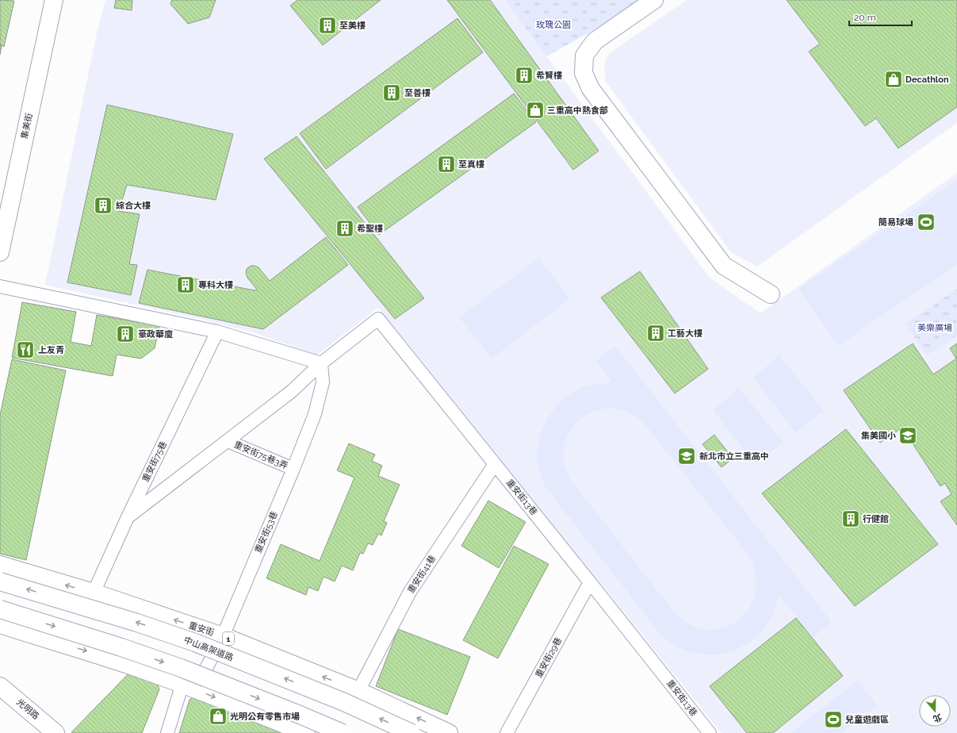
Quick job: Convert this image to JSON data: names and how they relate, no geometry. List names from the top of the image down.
{
  "streets": {
    "main road": [
      "集美街",
      "重安街",
      "1",
      "中山高架道路",
      "光明路"
    ],
    "lane": [
      "重安街75巷3弄",
      "重安街75巷",
      "重安街13巷",
      "重安街53巷",
      "重安街41巷",
      "重安街29巷"
    ]
  },
  "crossings": [
    ["重安街75巷3弄", "重安街53巷"],
    ["重安街75巷", "重安街"],
    ["重安街13巷", "重安街53巷"],
    ["重安街13巷", "重安街41巷"],
    ["重安街13巷", "重安街29巷"],
    ["重安街53巷", "重安街"],
    ["重安街41巷", "重安街"]
  ],
  "parks": ["玫瑰公園", "美樂廣場"],
  "places": {
    "building": [
      "至美樓",
      "希賢樓",
      "至善樓",
      "至真樓",
      "綜合大樓",
      "希聖樓",
      "專科大樓",
      "工藝大樓",
      "豪政華廈",
      "行健館"
    ],
    "shop": ["Decathlon", "三重高中熱食部", "光明公有零售市場"],
    "sports": ["簡易球場", "兒童遊戲區"],
    "restaurant": ["上友青"],
    "school or university": ["集美國小", "新北市立三重高中"]
  },
  "scale_bar": "20 m",
  "north": "bottom"
}
